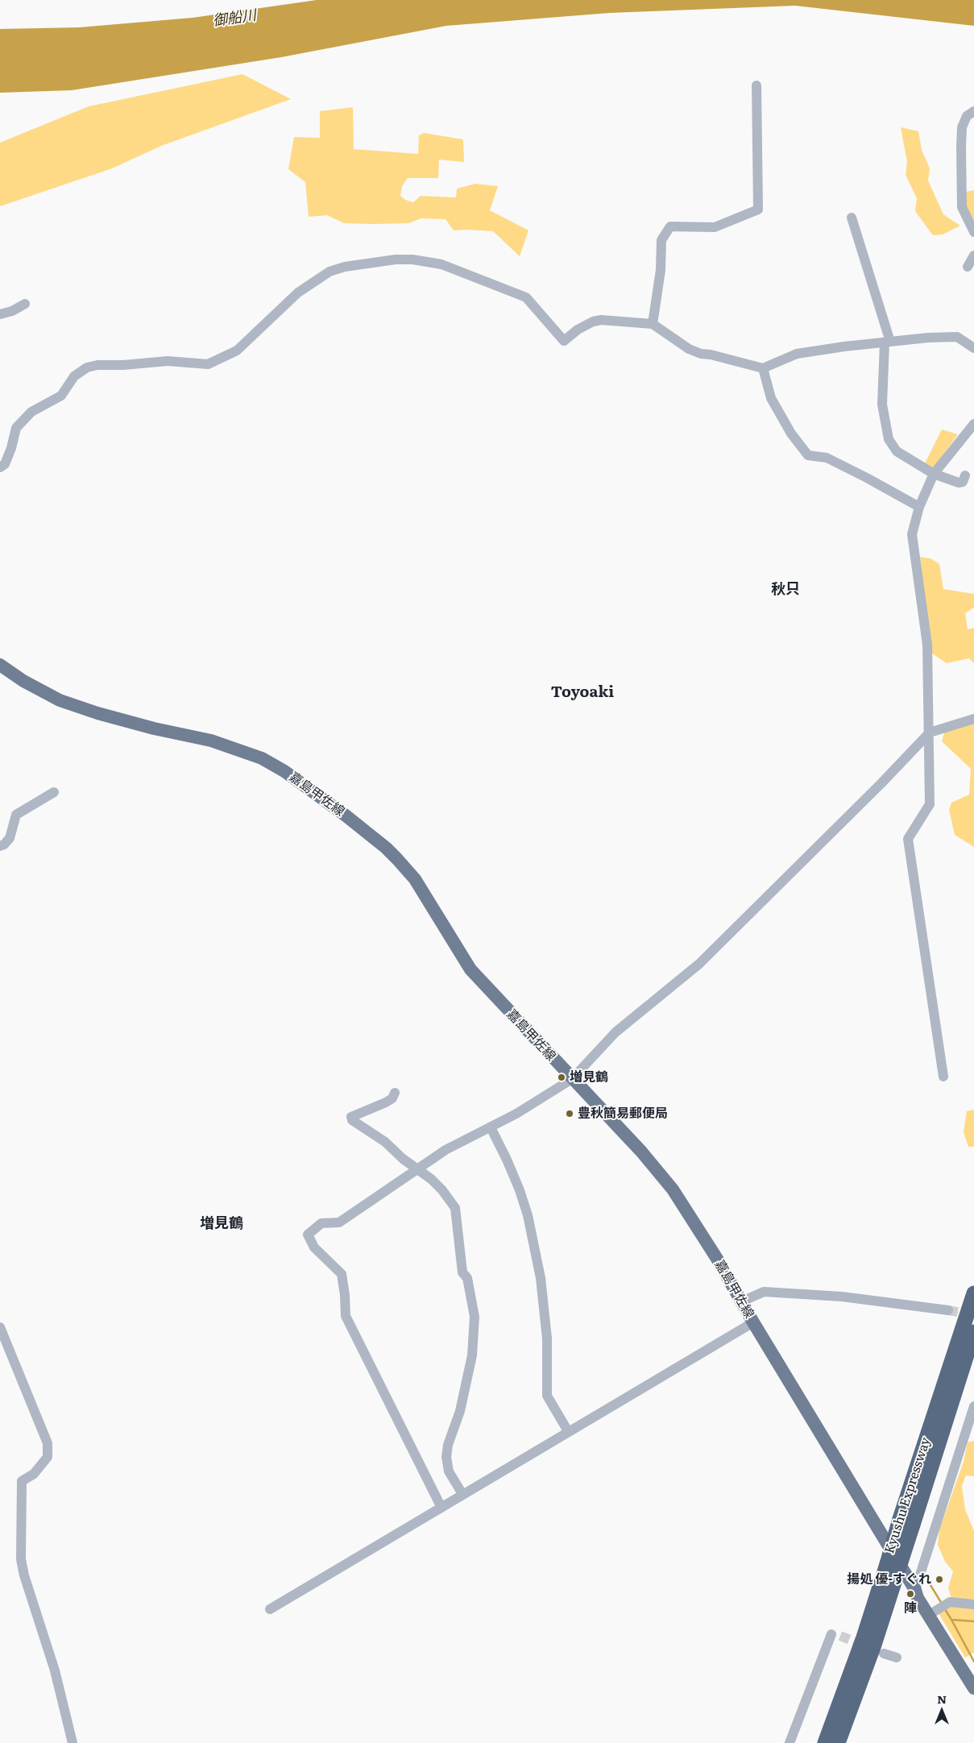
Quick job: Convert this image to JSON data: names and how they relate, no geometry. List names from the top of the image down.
{
  "streets": {
    "highway": ["Kyushu Expressway"],
    "main road": ["嘉島甲佐線"]
  },
  "districts": ["秋只", "Toyoaki", "増見鶴"],
  "water": ["御船川"],
  "places": [
    "増見鶴",
    "豊秋簡易郵便局",
    "揚処 優-すぐれ",
    "陣"
  ],
  "north": "top"
}
